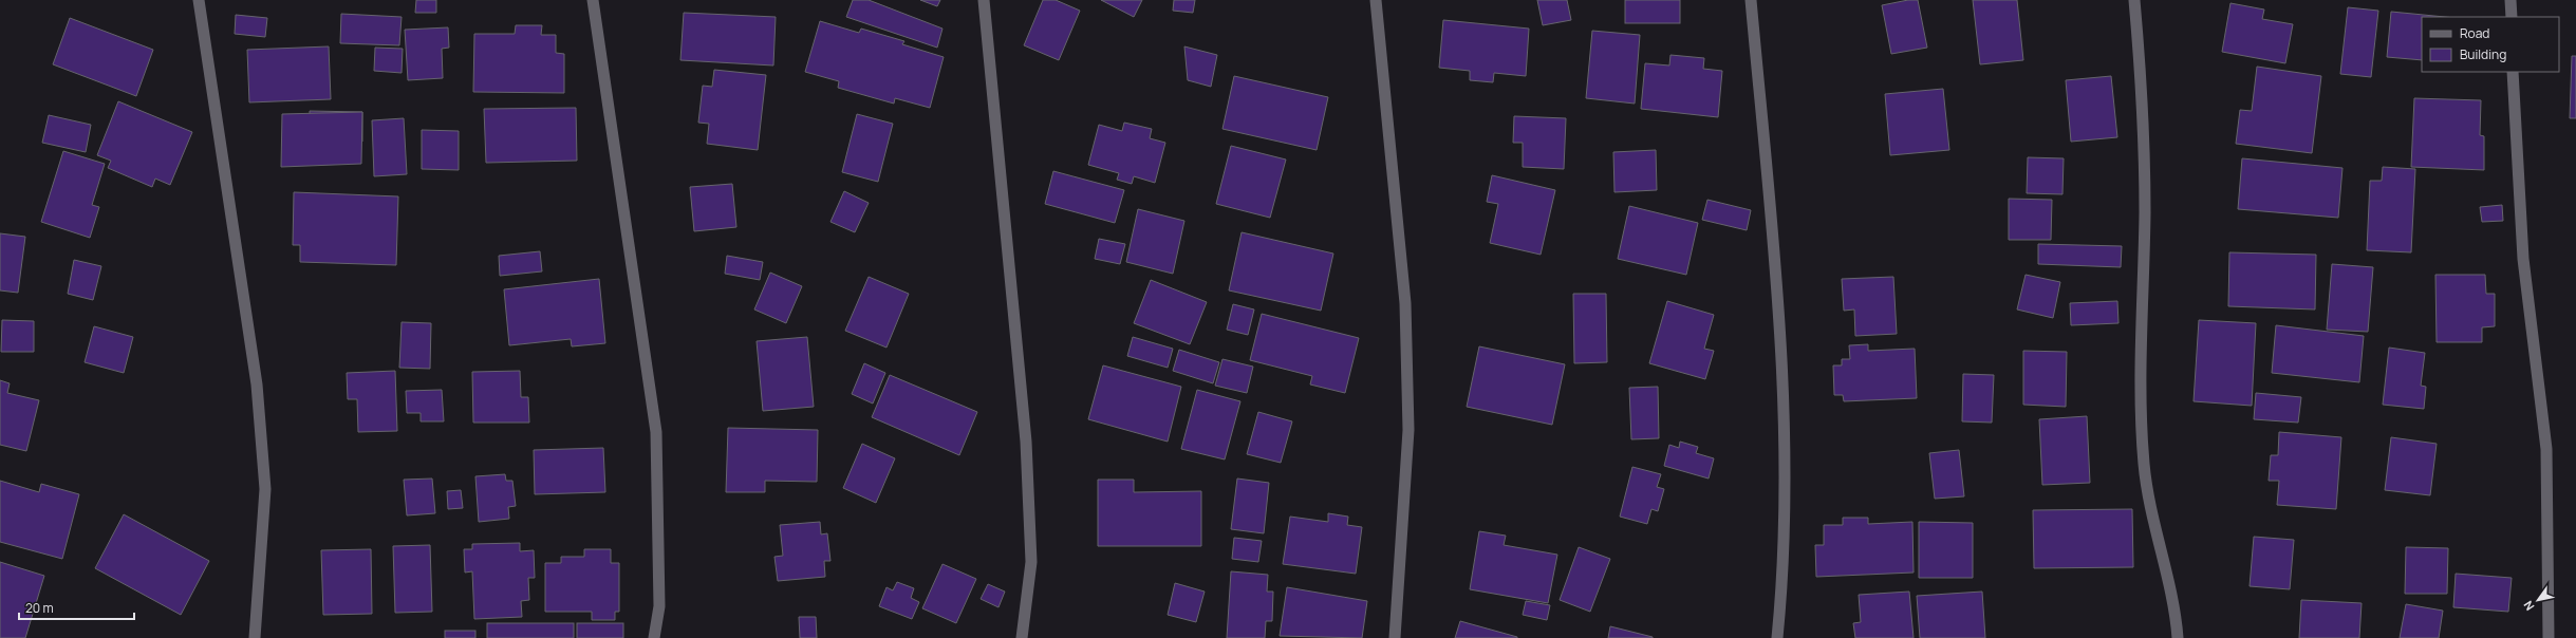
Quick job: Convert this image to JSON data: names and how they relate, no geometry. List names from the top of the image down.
{
  "legend": ["Road", "Building"],
  "scale_bar": "20 m",
  "north": "bottom left"
}
